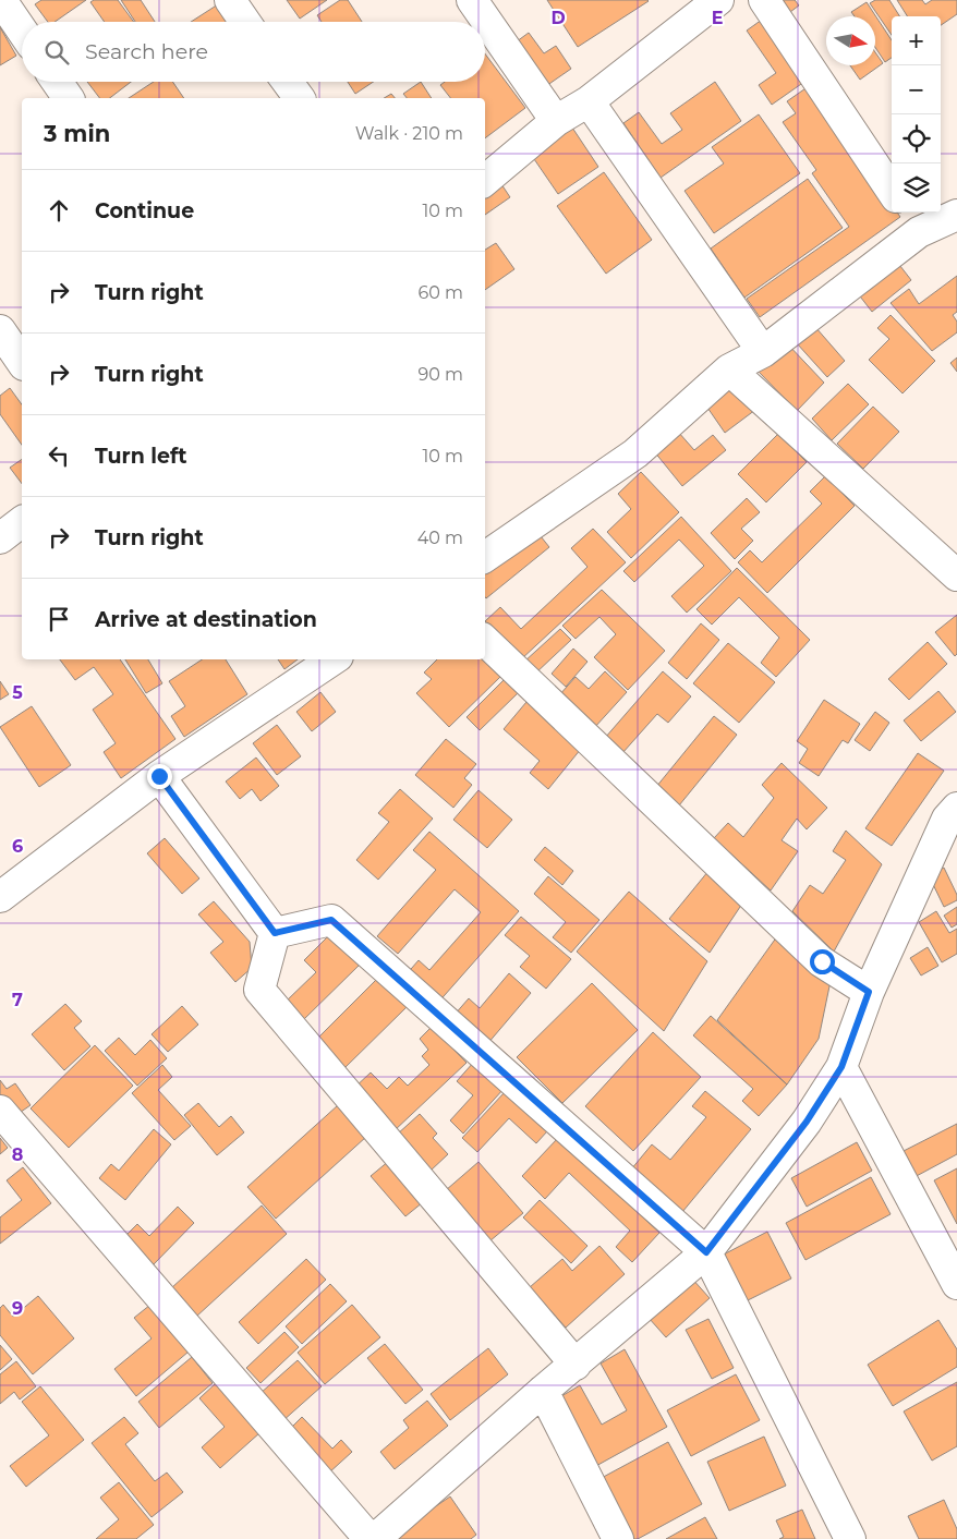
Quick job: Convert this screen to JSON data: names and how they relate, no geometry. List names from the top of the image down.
{
  "north": "right",
  "page": {
    "map_buttons": ["+", "−"],
    "search": "Search here",
    "heading": ["3 min", "Walk · 210 m"],
    "list": [
      ["Continue", "10 m"],
      ["Turn right", "60 m"],
      ["Turn right", "90 m"],
      ["Turn left", "10 m"],
      ["Turn right", "40 m"],
      "Arrive at destination"
    ]
  },
  "grid": {
    "columns": ["D", "E"],
    "rows": [
      "5",
      "6",
      "7",
      "8",
      "9"
    ]
  }
}
